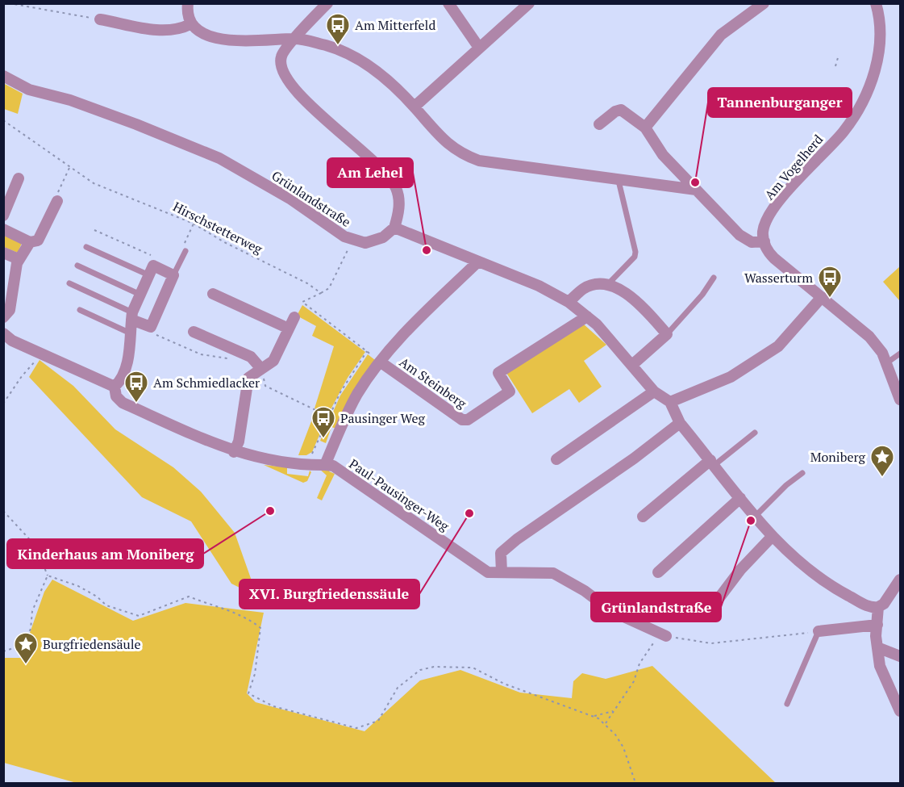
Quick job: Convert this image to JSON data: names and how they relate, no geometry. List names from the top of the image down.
{
  "streets": {
    "street": [
      "Am Vogelherd",
      "Grünlandstraße",
      "Am Steinberg",
      "Paul-Pausinger-Weg"
    ],
    "path": ["Hirschstetterweg"]
  },
  "places": {
    "bus stop": [
      "Am Mitterfeld",
      "Wasserturm",
      "Am Schmiedlacker",
      "Pausinger Weg"
    ],
    "other": [
      "Tannenburganger",
      "Am Lehel",
      "Kinderhaus am Moniberg",
      "XVI. Burgfriedenssäule",
      "Grünlandstraße"
    ],
    "place": ["Moniberg", "Burgfriedensäule"]
  }
}
